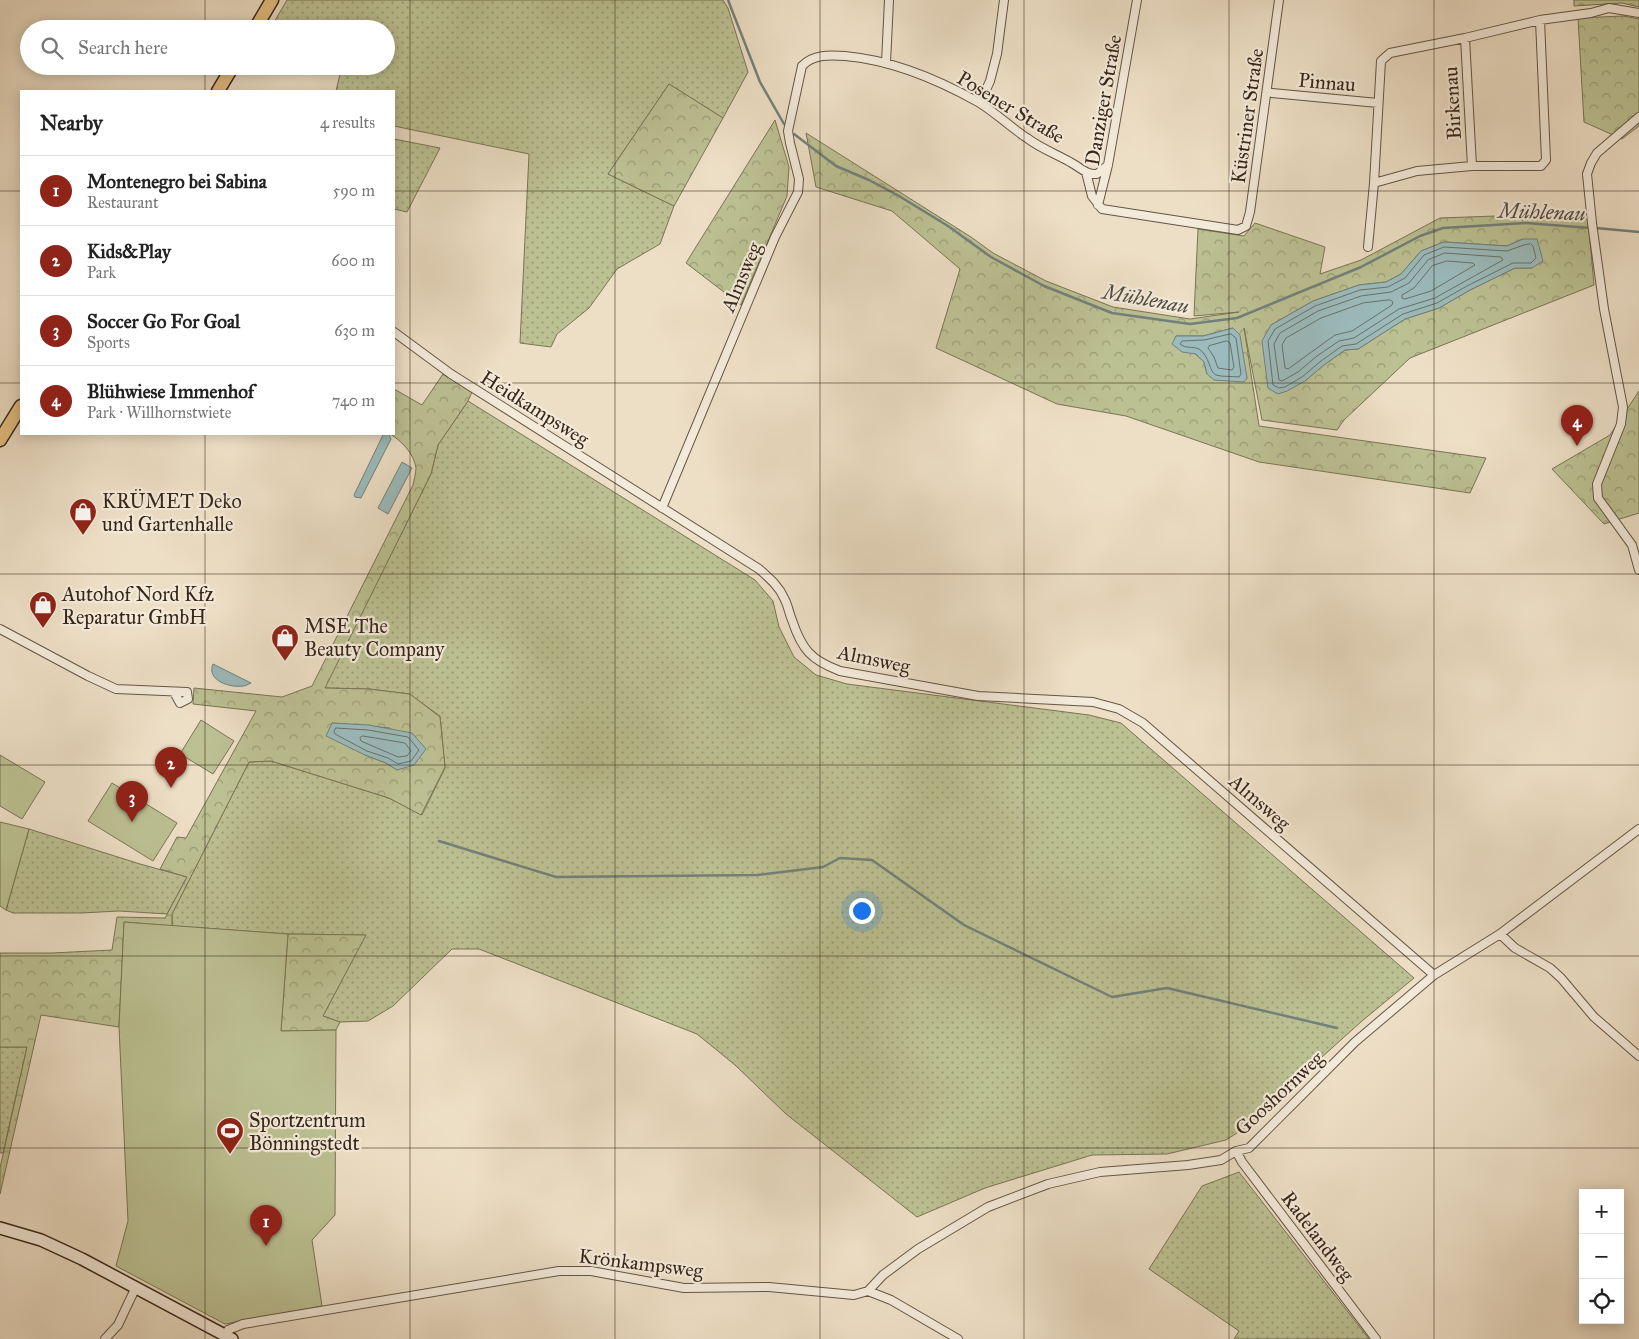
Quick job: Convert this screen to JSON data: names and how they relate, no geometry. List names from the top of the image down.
{
  "streets": {
    "street": [
      "Pinnau",
      "Danziger Straße",
      "Birkenau",
      "Posener Straße",
      "Küstriner Straße",
      "Almsweg",
      "Heidkampsweg",
      "Gooshornweg",
      "Radelandweg",
      "Krönkampsweg"
    ]
  },
  "crossings": [
    ["Danziger Straße", "Küstriner Straße"],
    ["Posener Straße", "Almsweg"],
    ["Almsweg", "Heidkampsweg"],
    ["Almsweg", "Gooshornweg"],
    ["Gooshornweg", "Radelandweg"],
    ["Gooshornweg", "Krönkampsweg"]
  ],
  "water": ["Mühlenau"],
  "places": {
    "shop": ["KRÜMET Deko und Gartenhalle", "Autohof Nord Kfz Reparatur GmbH", "MSE The Beauty Company"],
    "sports": ["Sportzentrum Bönningstedt"]
  },
  "page": {
    "search": "Search here",
    "heading": ["Nearby", "4 results"],
    "list": [
      {
        "mark": "1",
        "name": "Montenegro bei Sabina",
        "note": "Restaurant",
        "value": "590 m"
      },
      {
        "mark": "2",
        "name": "Kids&Play",
        "note": "Park",
        "value": "600 m"
      },
      {
        "mark": "3",
        "name": "Soccer Go For Goal",
        "note": "Sports",
        "value": "630 m"
      },
      {
        "mark": "4",
        "name": "Blühwiese Immenhof",
        "note": "Park · Willhornstwiete",
        "value": "740 m"
      }
    ],
    "pins": [
      "4",
      "2",
      "3",
      "1"
    ],
    "map_buttons": ["+", "−"]
  }
}
